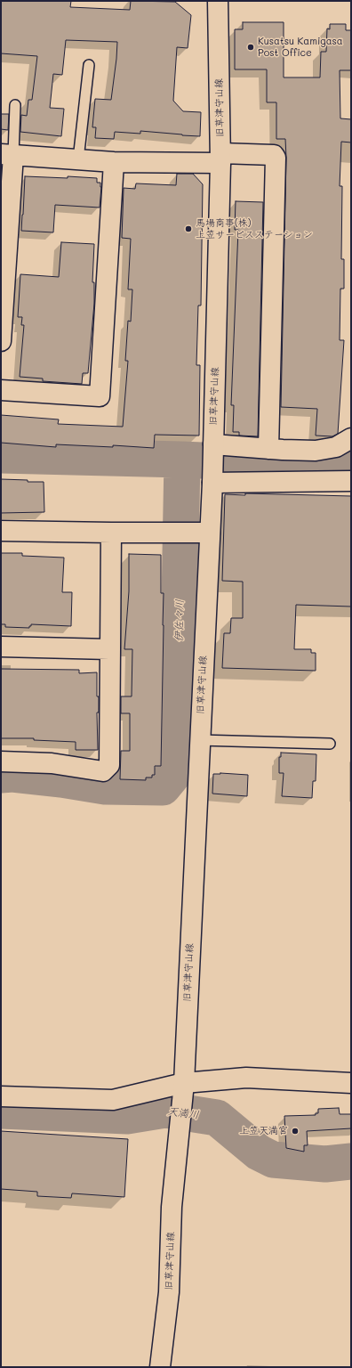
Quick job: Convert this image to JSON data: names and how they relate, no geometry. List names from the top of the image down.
{
  "streets": {
    "street": ["旧草津守山線"]
  },
  "water": ["伊佐々川", "天満川"],
  "places": ["Kusatsu Kamigasa Post Office", "馬場商事(株) 上笠サービスステーション", "上笠天満宮"]
}
